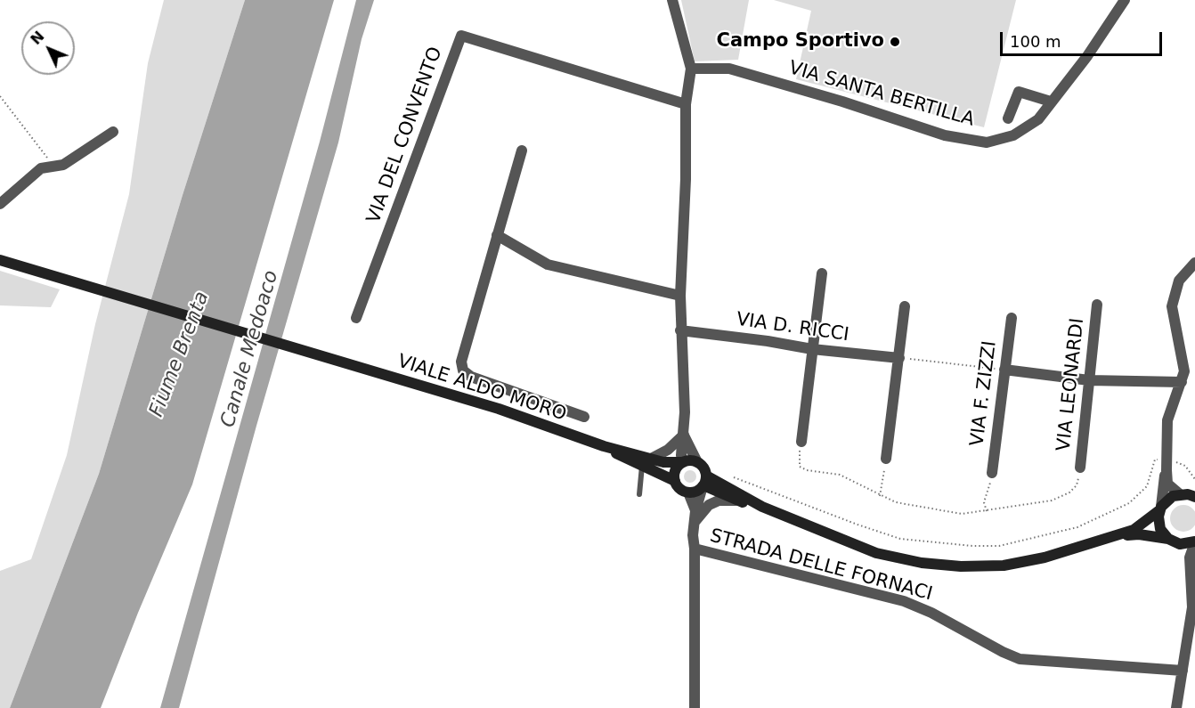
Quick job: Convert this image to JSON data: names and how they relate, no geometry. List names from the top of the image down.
{
  "streets": {
    "main road": ["VIALE ALDO MORO"],
    "street": [
      "VIA SANTA BERTILLA",
      "VIA DEL CONVENTO",
      "VIA D. RICCI",
      "VIA LEONARDI",
      "VIA F. ZIZZI",
      "STRADA DELLE FORNACI"
    ]
  },
  "water": ["Canale Medoaco", "Fiume Brenta"],
  "places": ["Campo Sportivo"],
  "scale_bar": "100 m",
  "north": "top left"
}
